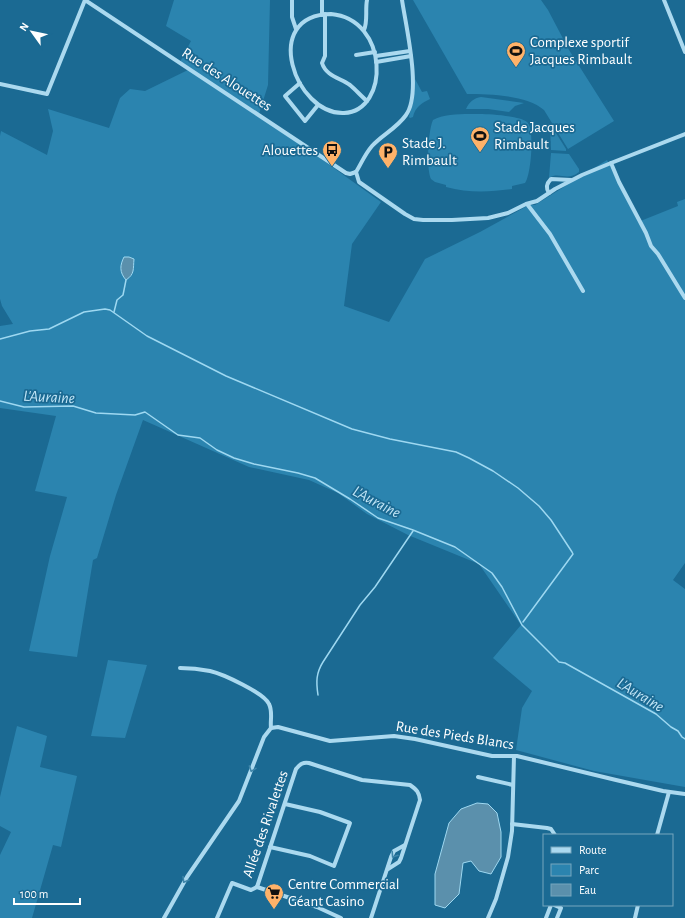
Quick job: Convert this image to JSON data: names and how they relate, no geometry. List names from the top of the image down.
{
  "streets": {
    "street": ["Rue des Alouettes", "Rue des Pieds Blancs", "Allée des Rivalettes"]
  },
  "water": ["L'Auraine"],
  "places": {
    "sports": ["Complexe sportif Jacques Rimbault", "Stade Jacques Rimbault"],
    "bus stop": ["Alouettes"],
    "parking": ["Stade J. Rimbault"],
    "supermarket": ["Centre Commercial Géant Casino"]
  },
  "legend": ["Route", "Parc", "Eau"],
  "scale_bar": "100 m",
  "north": "top left"
}
